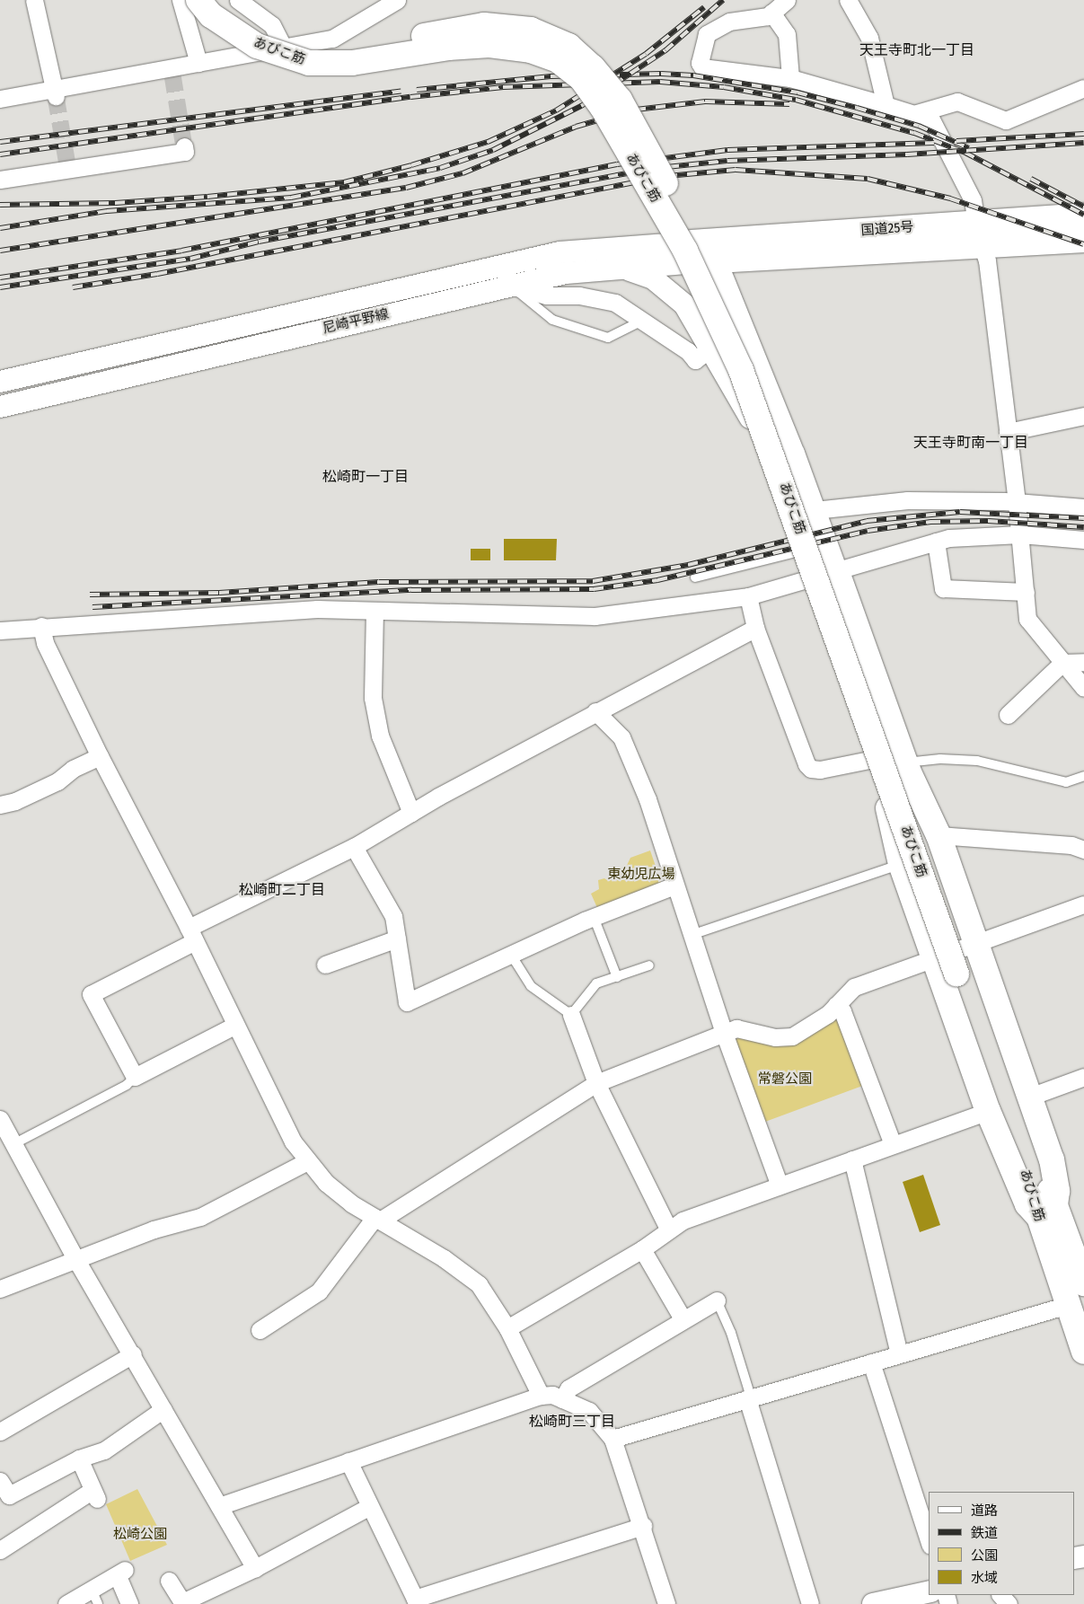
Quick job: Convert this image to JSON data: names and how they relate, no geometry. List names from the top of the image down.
{
  "streets": {
    "main road": ["あびこ筋", "国道25号"],
    "street": ["尼崎平野線"]
  },
  "crossings": [
    ["国道25号", "尼崎平野線"]
  ],
  "districts": [
    "天王寺町北一丁目",
    "天王寺町南一丁目",
    "松崎町一丁目",
    "松崎町二丁目",
    "松崎町三丁目"
  ],
  "parks": ["東幼児広場", "常磐公園", "松崎公園"],
  "legend": [
    "道路",
    "鉄道",
    "公園",
    "水域"
  ]
}
